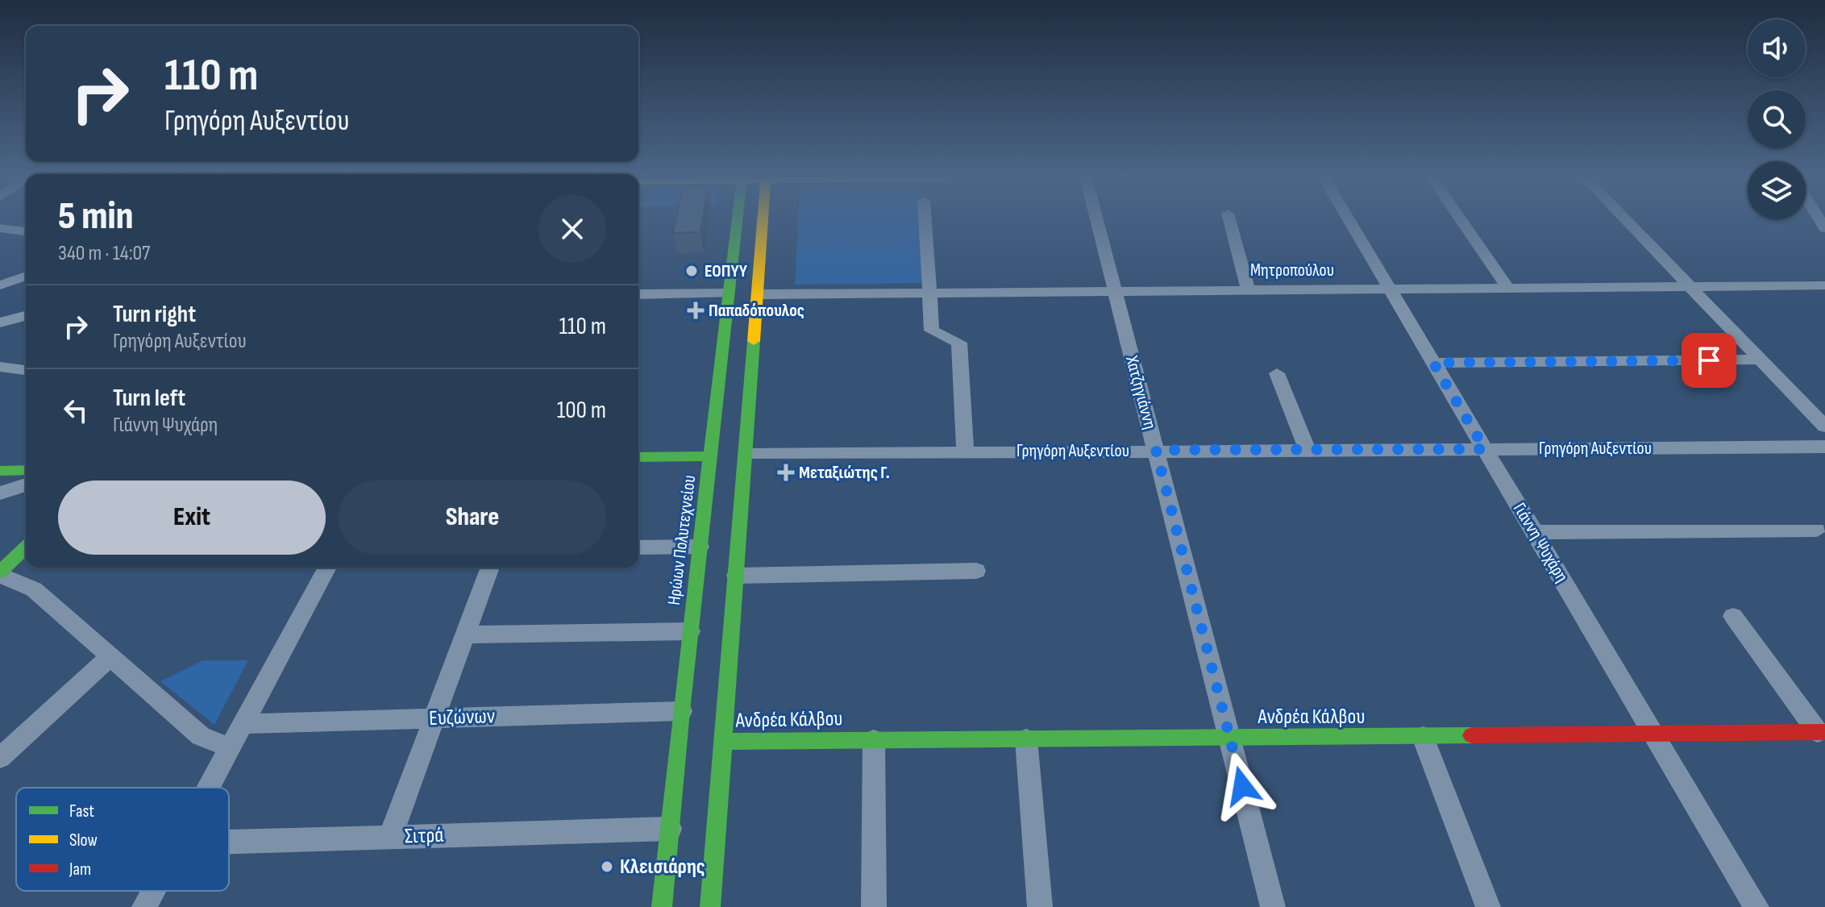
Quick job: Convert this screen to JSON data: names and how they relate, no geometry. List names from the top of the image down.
{
  "streets": {
    "main road": ["Ηρώων Πολυτεχνείου", "Ανδρέα Κάλβου"],
    "street": [
      "Μητροπούλου",
      "Χατζηγιάννη",
      "Γρηγόρη Αυξεντίου",
      "Γιάννη Ψυχάρη",
      "Ευζώνων",
      "Σιτρά"
    ]
  },
  "crossings": [
    ["Μητροπούλου", "Χατζηγιάννη"],
    ["Μητροπούλου", "Γιάννη Ψυχάρη"],
    ["Χατζηγιάννη", "Γρηγόρη Αυξεντίου"],
    ["Χατζηγιάννη", "Ανδρέα Κάλβου"],
    ["Γρηγόρη Αυξεντίου", "Γιάννη Ψυχάρη"],
    ["Ηρώων Πολυτεχνείου", "Ευζώνων"],
    ["Ηρώων Πολυτεχνείου", "Σιτρά"],
    ["Γιάννη Ψυχάρη", "Ανδρέα Κάλβου"]
  ],
  "places": {
    "other": ["ΕΟΠΥΥ", "Κλεισιάρης"],
    "health": ["Παπαδόπουλος", "Μεταξιώτης Γ."]
  },
  "legend": ["Fast", "Slow", "Jam"],
  "page": {
    "turn": ["110 m", "Γρηγόρη Αυξεντίου"],
    "heading": ["5 min", "340 m · 14:07"],
    "list": [
      {
        "name": "Turn right",
        "note": "Γρηγόρη Αυξεντίου",
        "value": "110 m"
      },
      {
        "name": "Turn left",
        "note": "Γιάννη Ψυχάρη",
        "value": "100 m"
      }
    ],
    "buttons": ["Exit", "Share"]
  }
}
